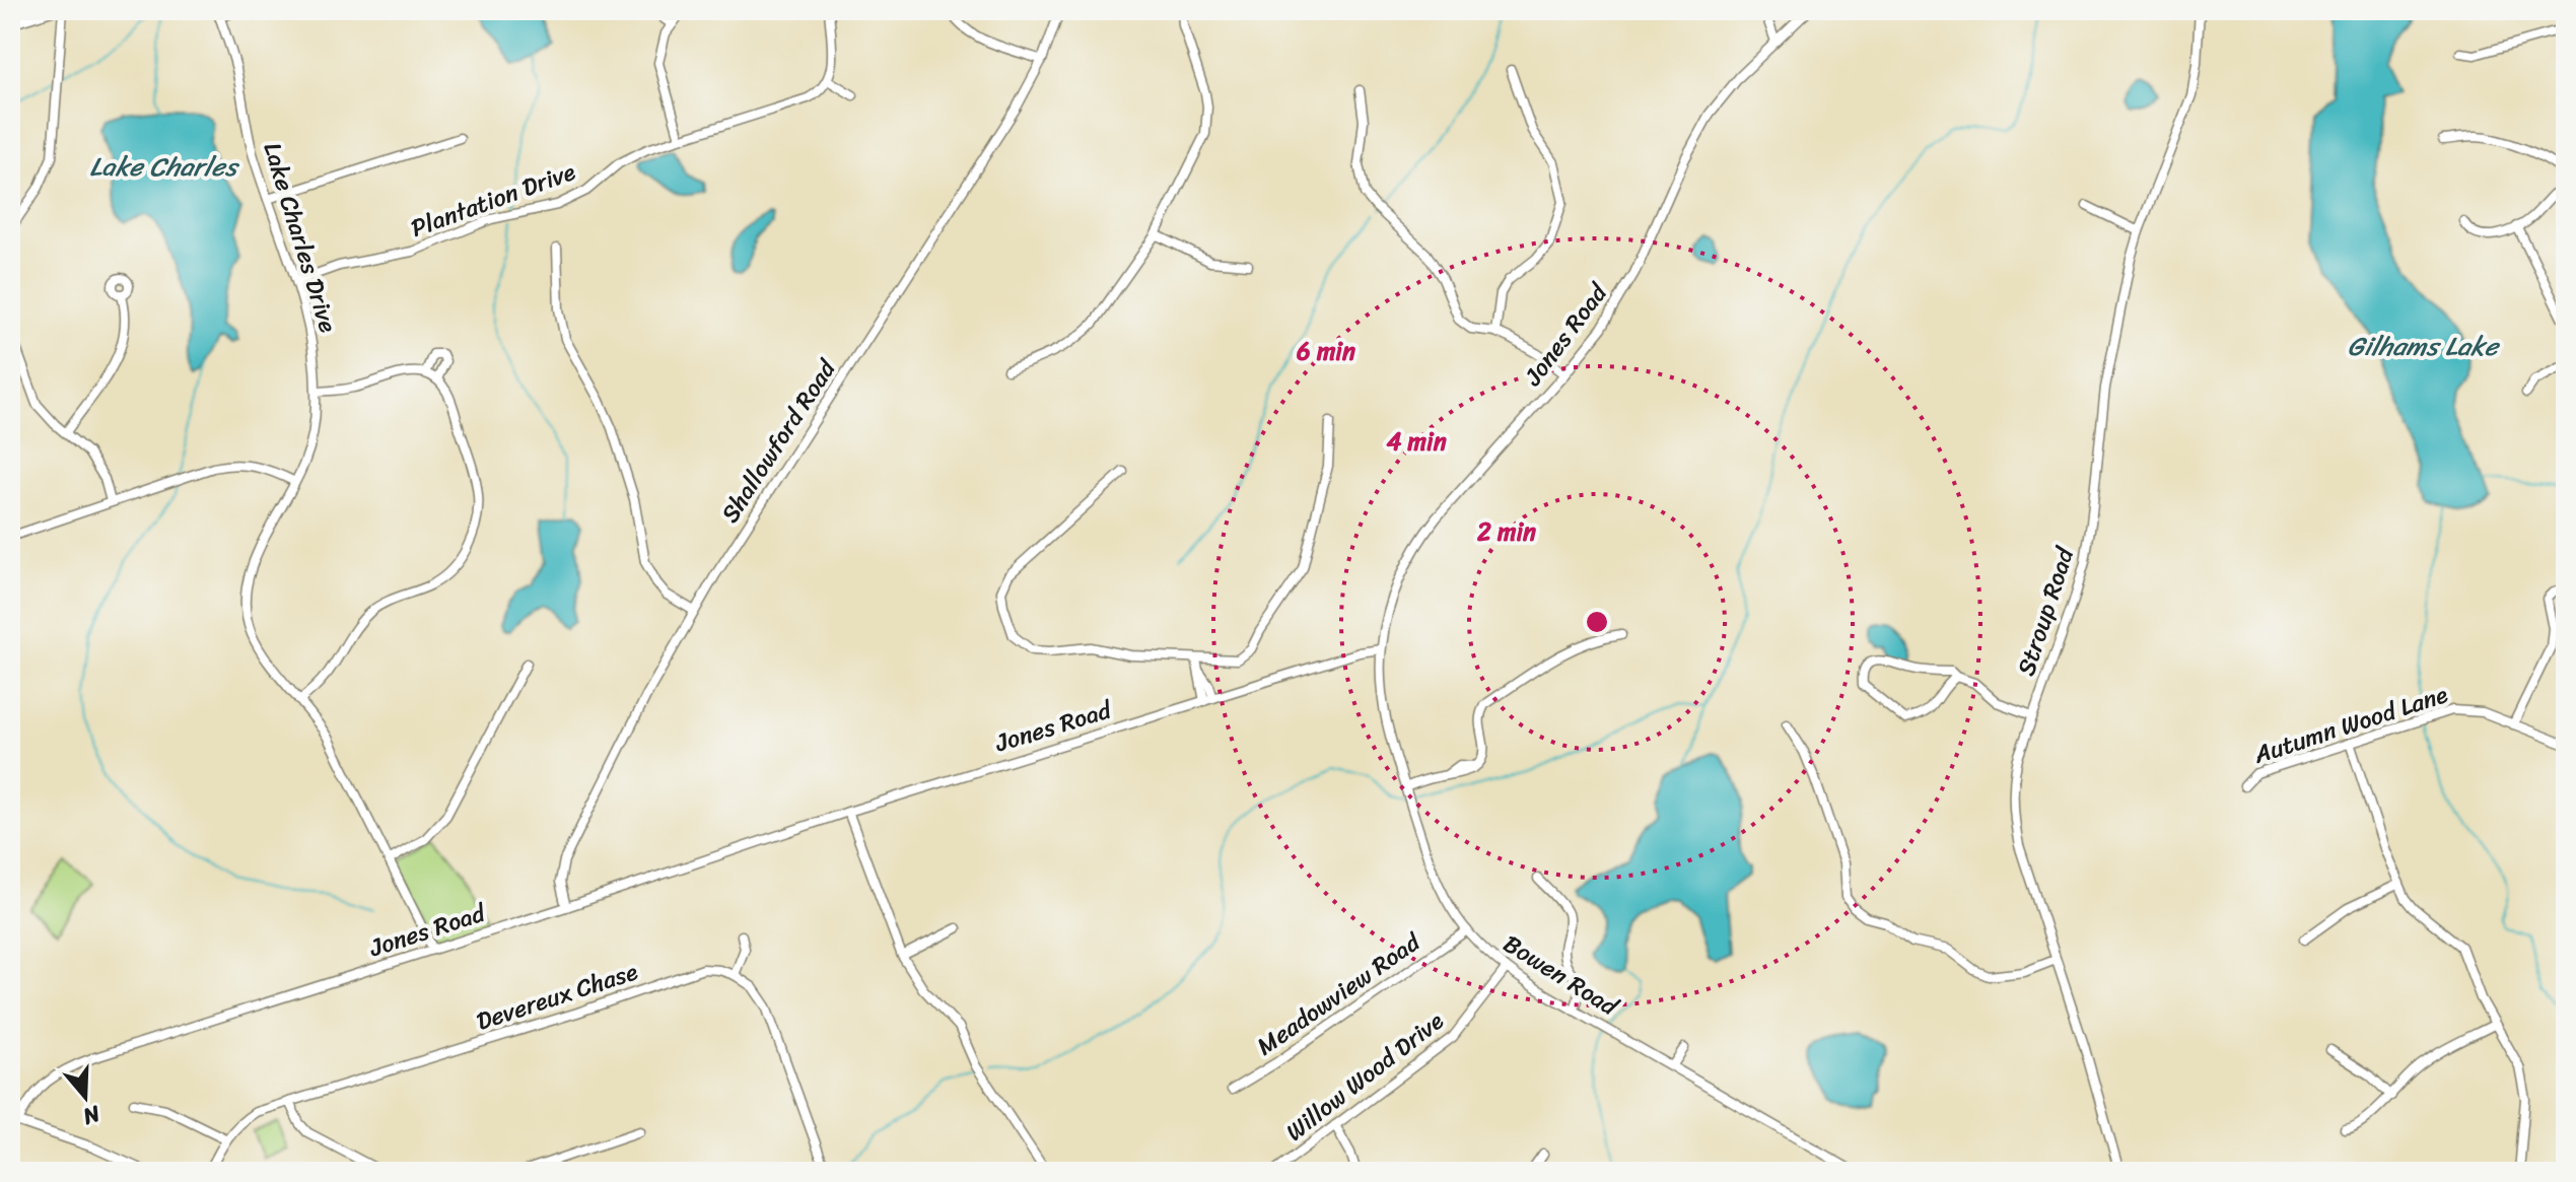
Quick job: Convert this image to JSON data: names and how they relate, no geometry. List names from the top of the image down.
{
  "streets": {
    "street": [
      "Plantation Drive",
      "Lake Charles Drive",
      "Jones Road",
      "Shallowford Road",
      "Stroup Road",
      "Autumn Wood Lane",
      "Bowen Road",
      "Meadowview Road",
      "Devereux Chase",
      "Willow Wood Drive"
    ]
  },
  "crossings": [
    ["Plantation Drive", "Lake Charles Drive"],
    ["Lake Charles Drive", "Jones Road"],
    ["Jones Road", "Shallowford Road"],
    ["Jones Road", "Bowen Road"],
    ["Bowen Road", "Meadowview Road"],
    ["Bowen Road", "Willow Wood Drive"]
  ],
  "water": ["Lake Charles", "Gilhams Lake"],
  "north": "bottom",
  "rings": ["6 min", "4 min", "2 min"]
}
